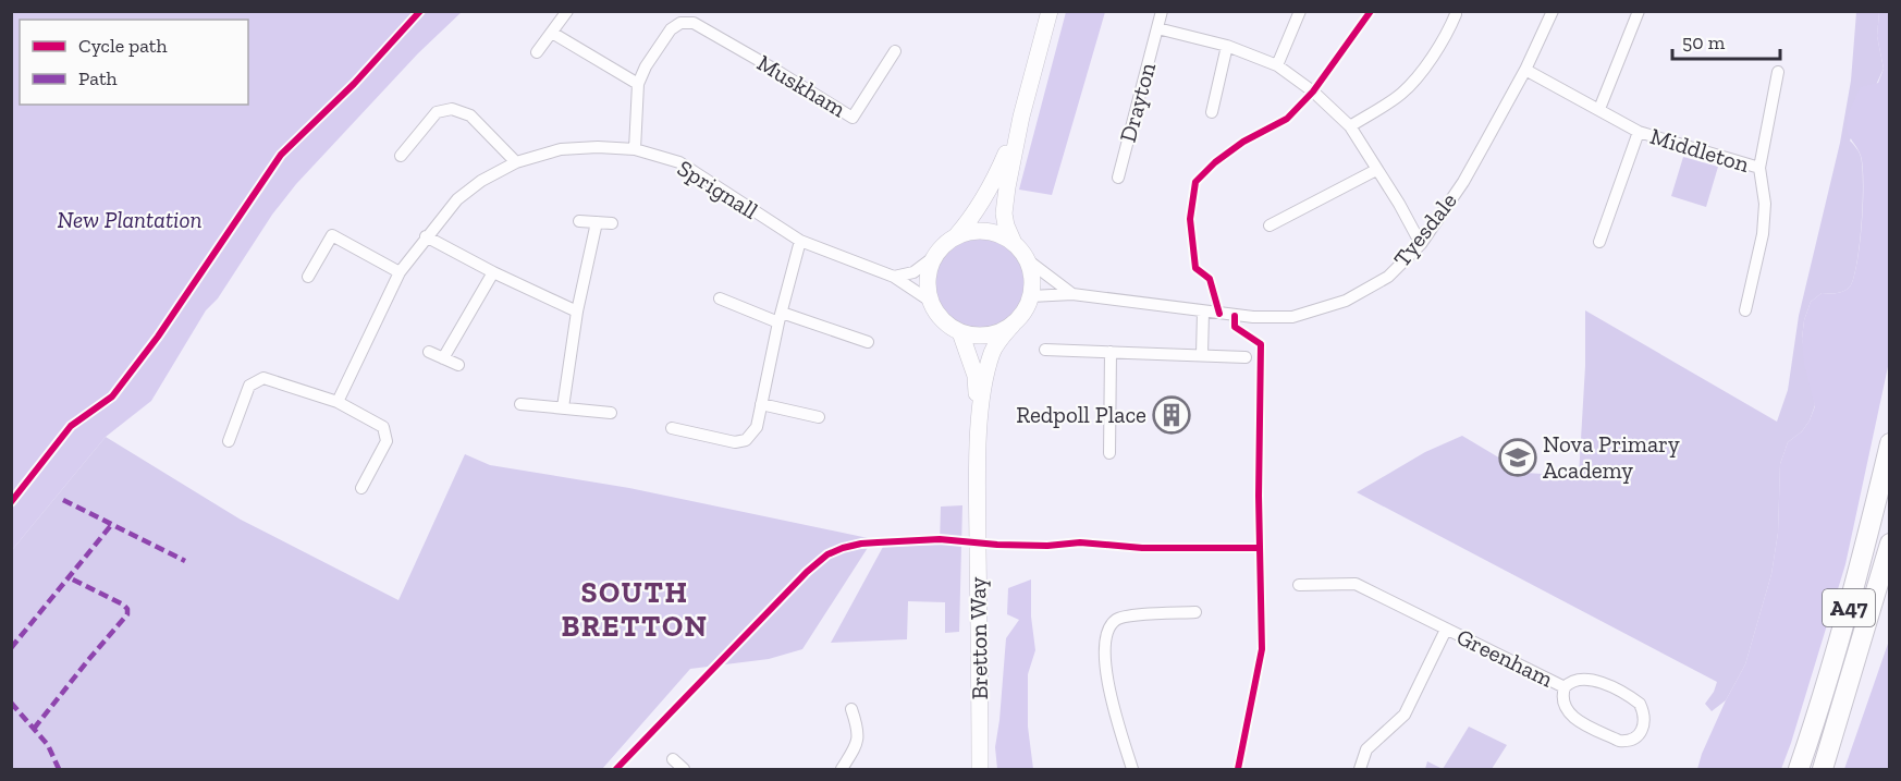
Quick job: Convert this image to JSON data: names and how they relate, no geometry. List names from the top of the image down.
{
  "streets": {
    "highway": ["A47"],
    "street": [
      "Muskham",
      "Drayton",
      "Middleton",
      "Sprignall",
      "Tyesdale",
      "Bretton Way",
      "Greenham"
    ]
  },
  "crossings": [
    ["Muskham", "Sprignall"],
    ["Middleton", "Tyesdale"],
    ["Sprignall", "Tyesdale"],
    ["Sprignall", "Bretton Way"],
    ["Tyesdale", "Bretton Way"]
  ],
  "districts": ["SOUTH BRETTON"],
  "parks": ["New Plantation"],
  "places": {
    "building": ["Redpoll Place"],
    "school or university": ["Nova Primary Academy"]
  },
  "legend": ["Cycle path", "Path"],
  "scale_bar": "50 m"
}
